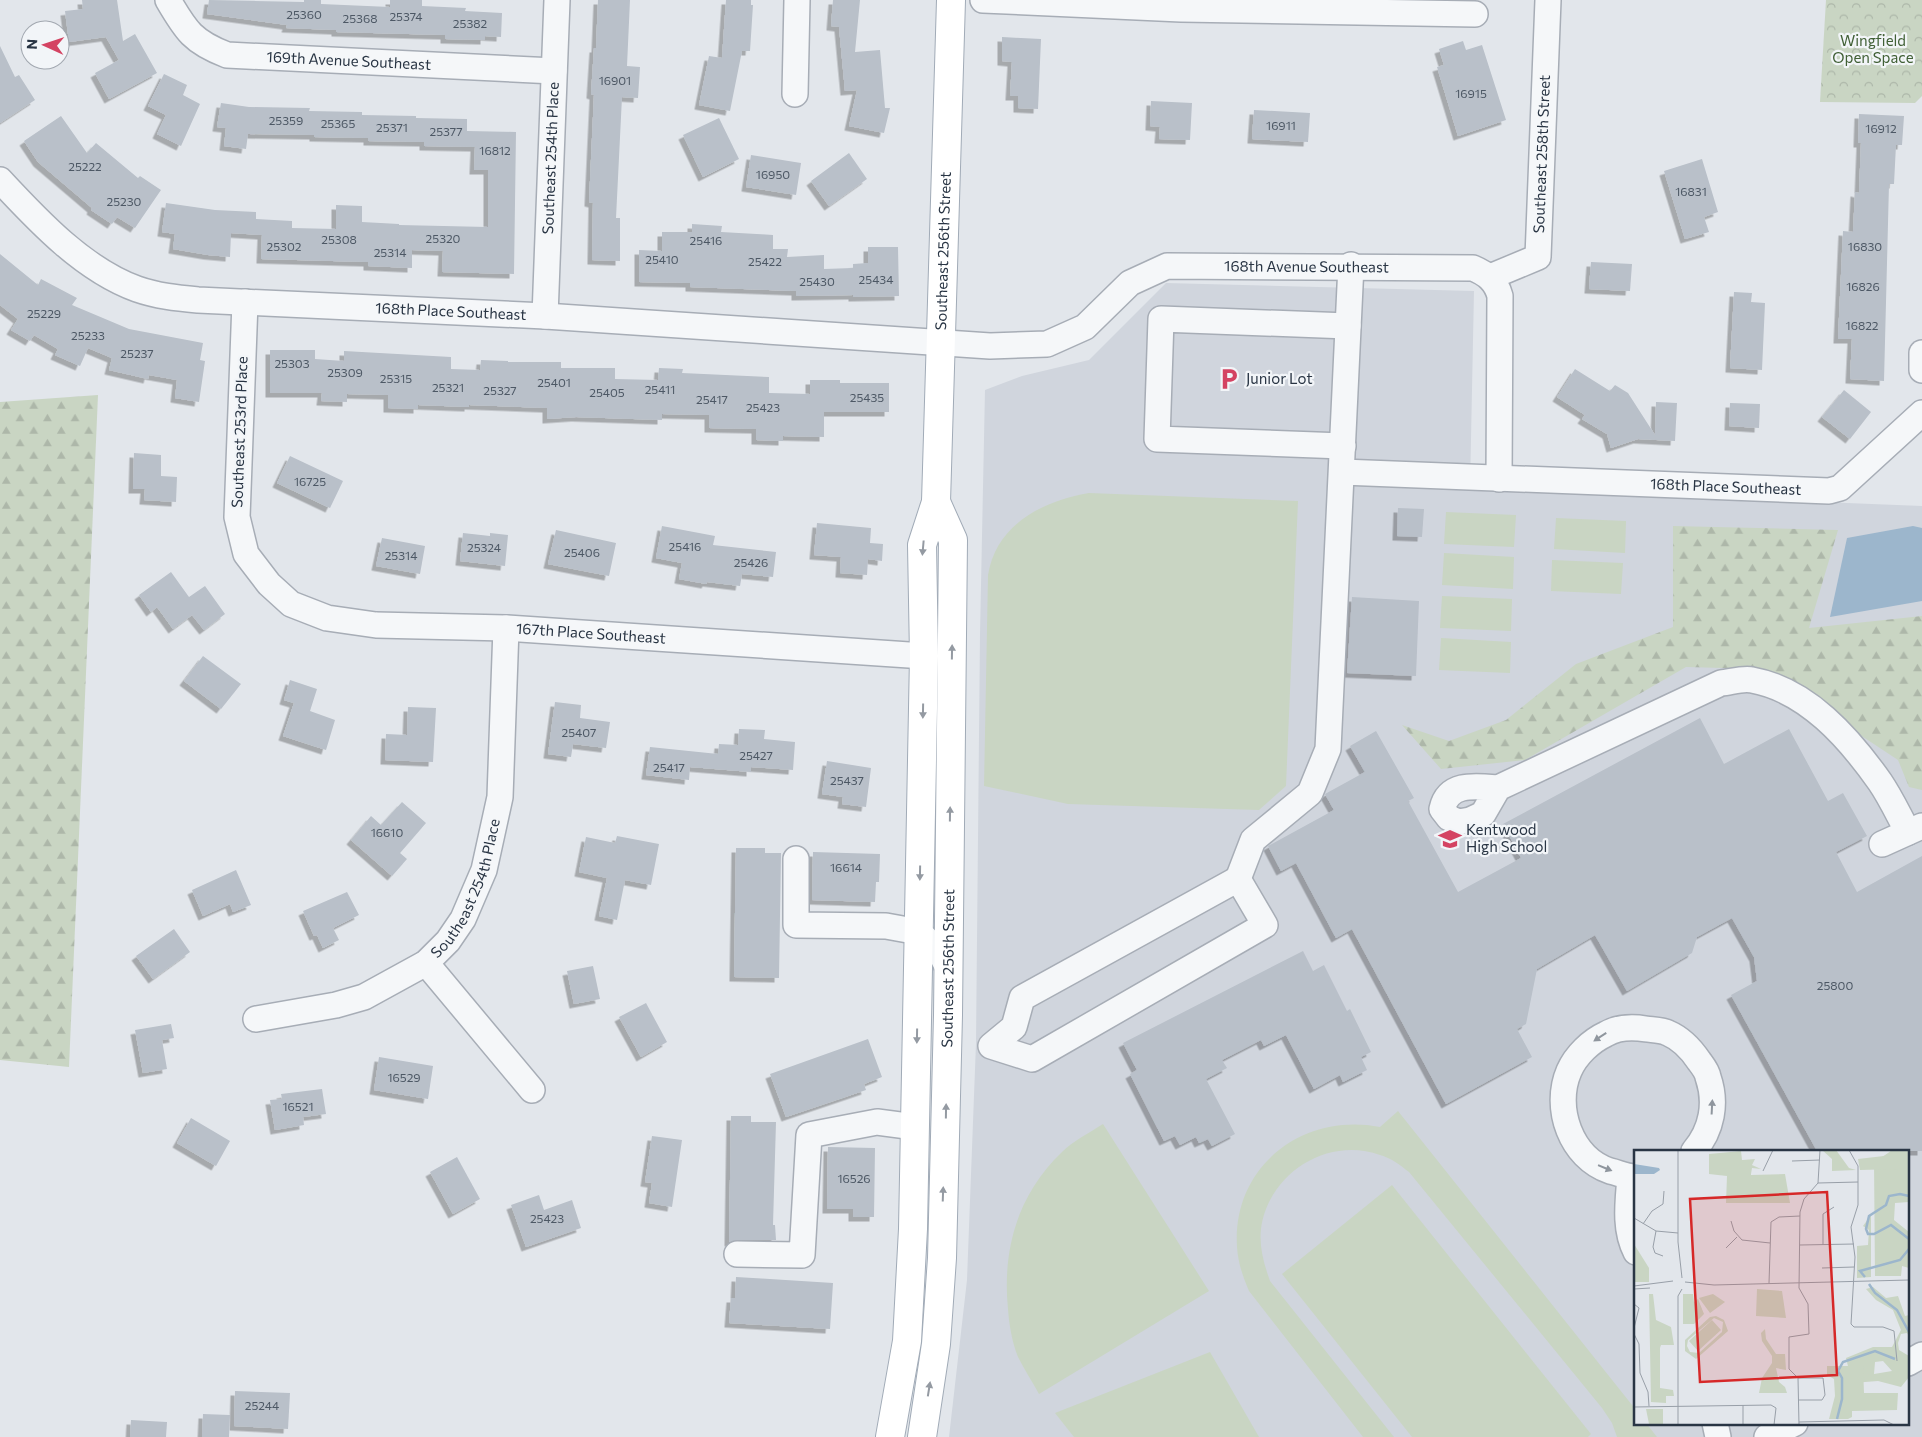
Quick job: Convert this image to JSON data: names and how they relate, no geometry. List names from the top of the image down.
{
  "streets": {
    "main road": ["Southeast 256th Street"],
    "street": [
      "169th Avenue Southeast",
      "Southeast 258th Street",
      "Southeast 254th Place",
      "168th Avenue Southeast",
      "168th Place Southeast",
      "Southeast 253rd Place",
      "167th Place Southeast"
    ]
  },
  "crossings": [
    ["169th Avenue Southeast", "Southeast 254th Place"],
    ["Southeast 258th Street", "168th Avenue Southeast"],
    ["Southeast 254th Place", "168th Place Southeast"],
    ["Southeast 254th Place", "167th Place Southeast"],
    ["Southeast 256th Street", "168th Avenue Southeast"],
    ["Southeast 256th Street", "168th Place Southeast"],
    ["Southeast 256th Street", "167th Place Southeast"],
    ["168th Avenue Southeast", "168th Place Southeast"],
    ["168th Place Southeast", "Southeast 253rd Place"],
    ["Southeast 253rd Place", "167th Place Southeast"]
  ],
  "parks": ["Wingfield Open Space"],
  "places": {
    "parking": ["Junior Lot"],
    "school or university": ["Kentwood High School"]
  },
  "house_numbers": [
    "25360",
    "25374",
    "25368",
    "25382",
    "16901",
    "16915",
    "25359",
    "25365",
    "16911",
    "25371",
    "16912",
    "25377",
    "16812",
    "25222",
    "16950",
    "16831",
    "25230",
    "25320",
    "25308",
    "25416",
    "25302",
    "16830",
    "25314",
    "25410",
    "25422",
    "25434",
    "25430",
    "16826",
    "25229",
    "16822",
    "25233",
    "25237",
    "25303",
    "25309",
    "25315",
    "25401",
    "25321",
    "25411",
    "25327",
    "25405",
    "25435",
    "25417",
    "25423",
    "16725",
    "25416",
    "25324",
    "25406",
    "25314",
    "25426",
    "25407",
    "25427",
    "25417",
    "25437",
    "16610",
    "16614",
    "25800",
    "16529",
    "16521",
    "16526",
    "25423",
    "25244"
  ],
  "north": "left"
}
